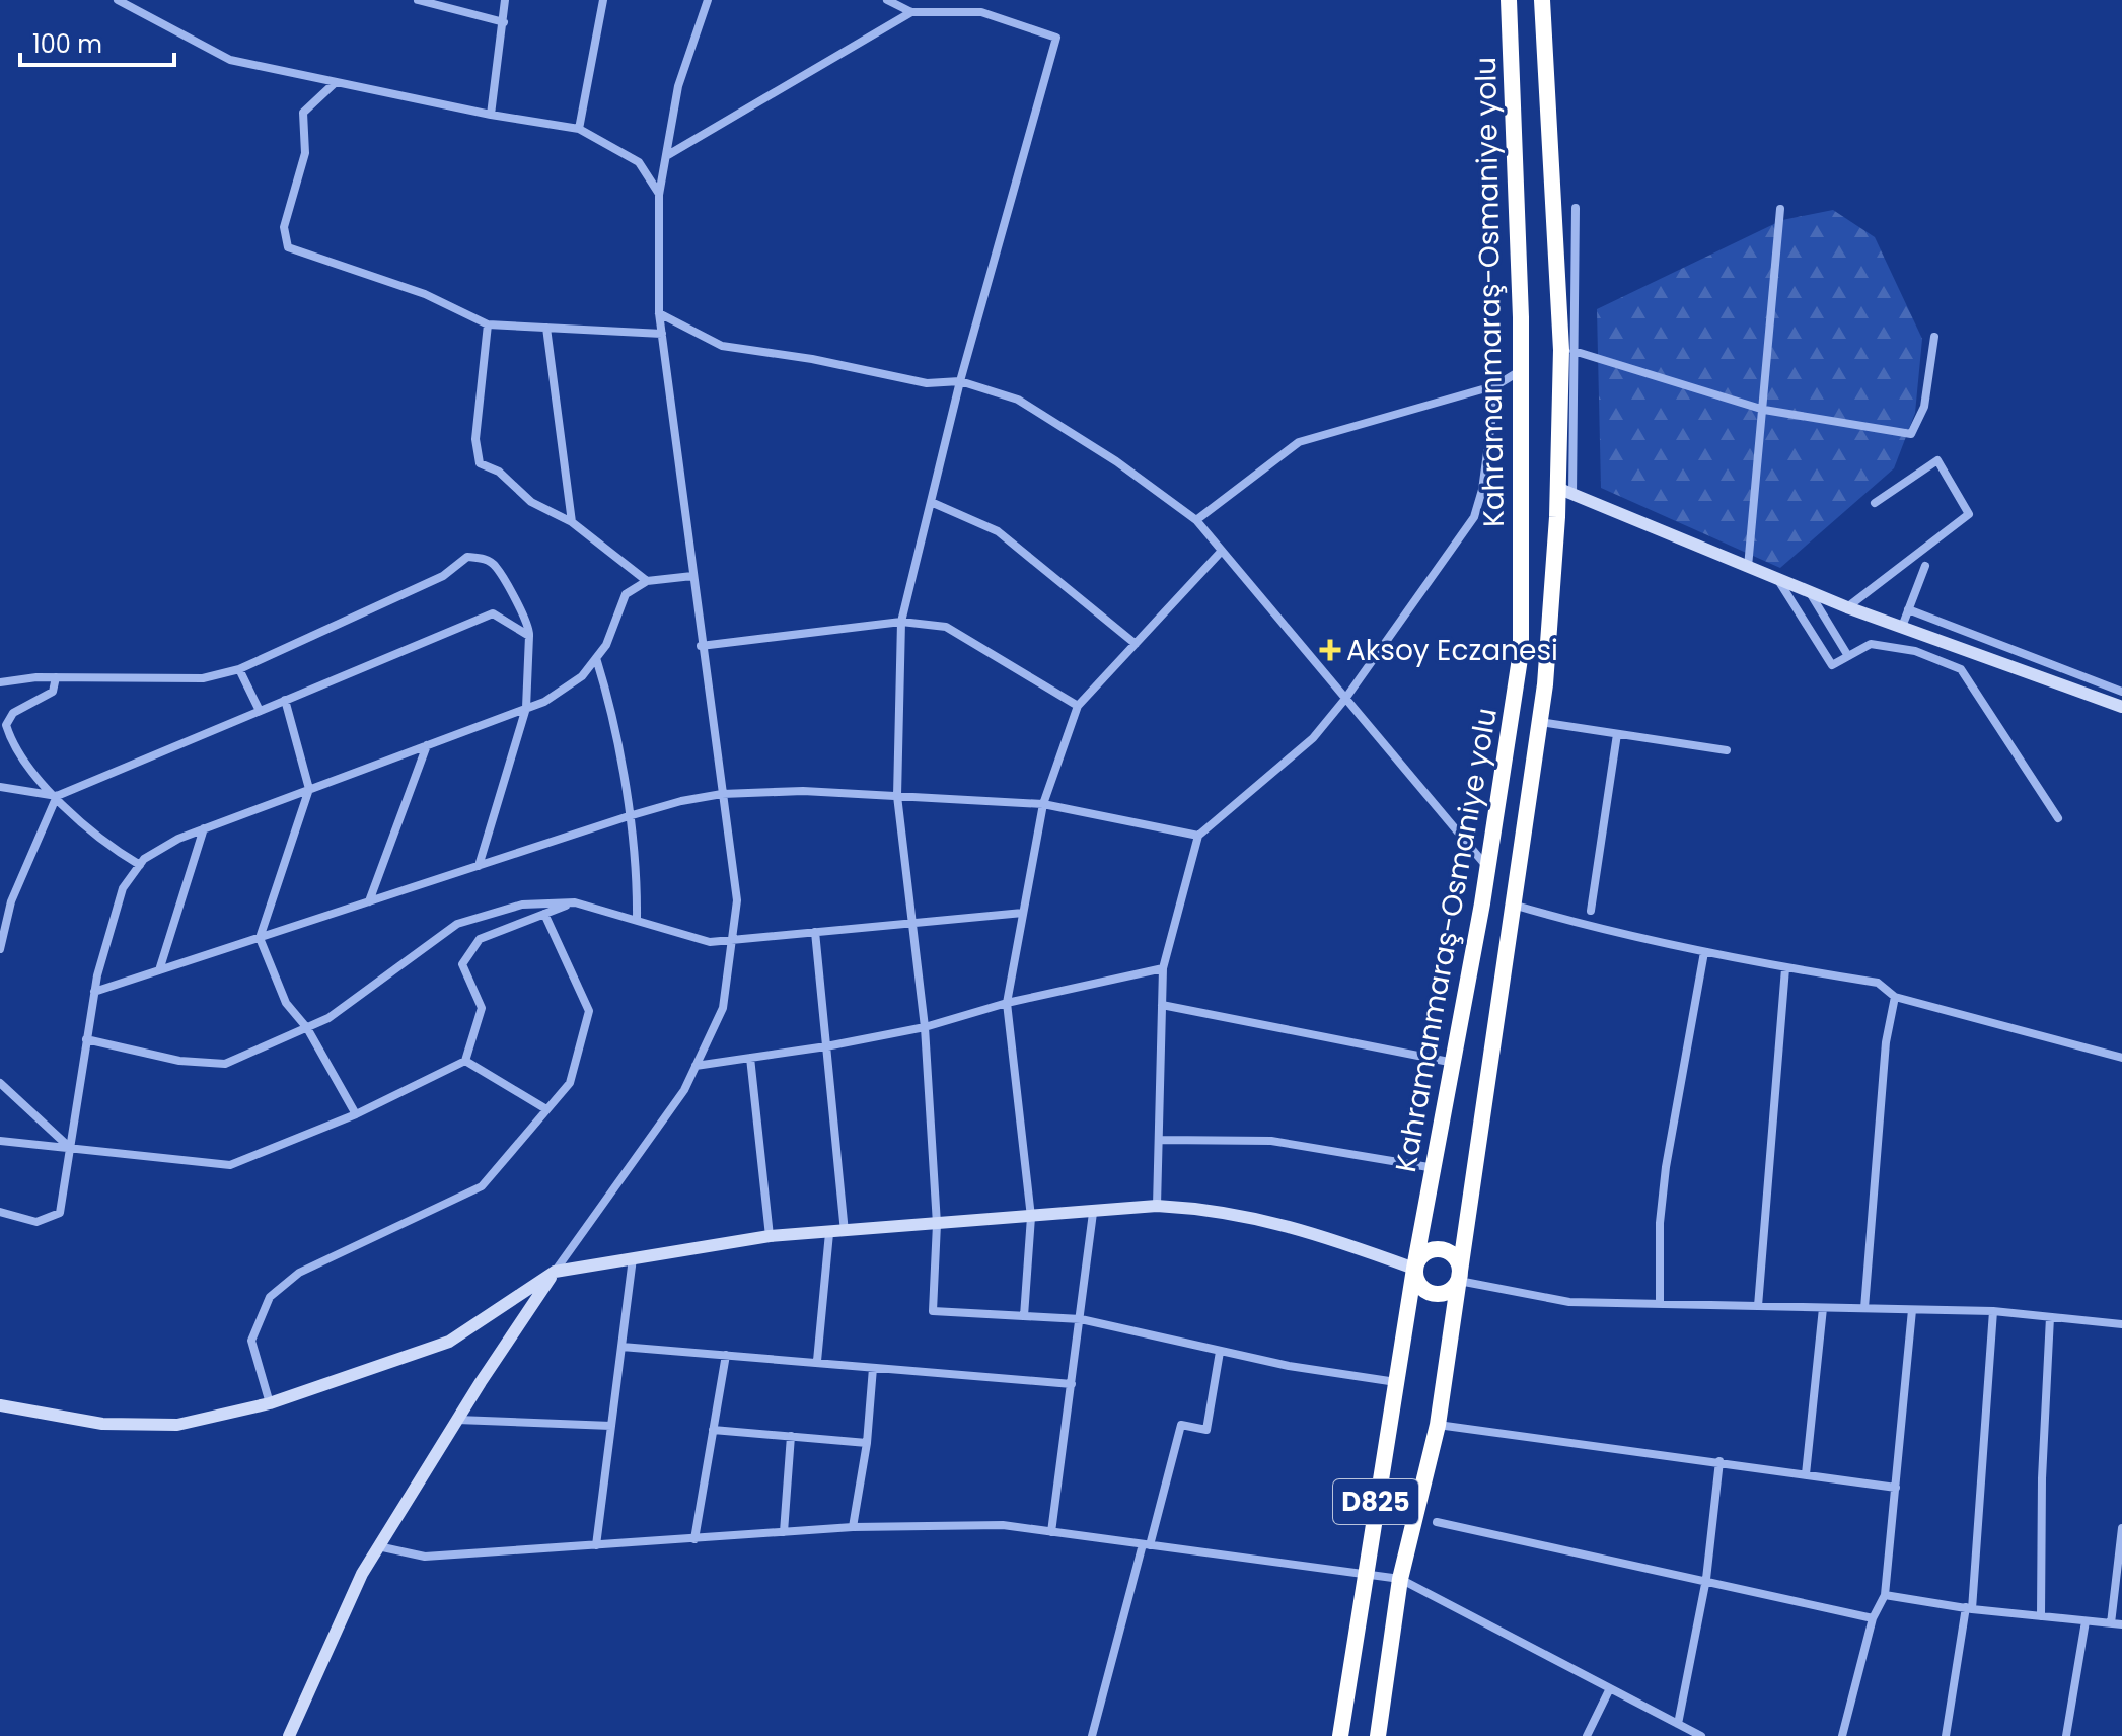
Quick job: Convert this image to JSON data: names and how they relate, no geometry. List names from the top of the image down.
{
  "streets": {
    "highway": ["Kahramanmaraş-Osmaniye yolu", "D825"]
  },
  "places": {
    "health": ["Aksoy Eczanesi"]
  },
  "scale_bar": "100 m"
}
